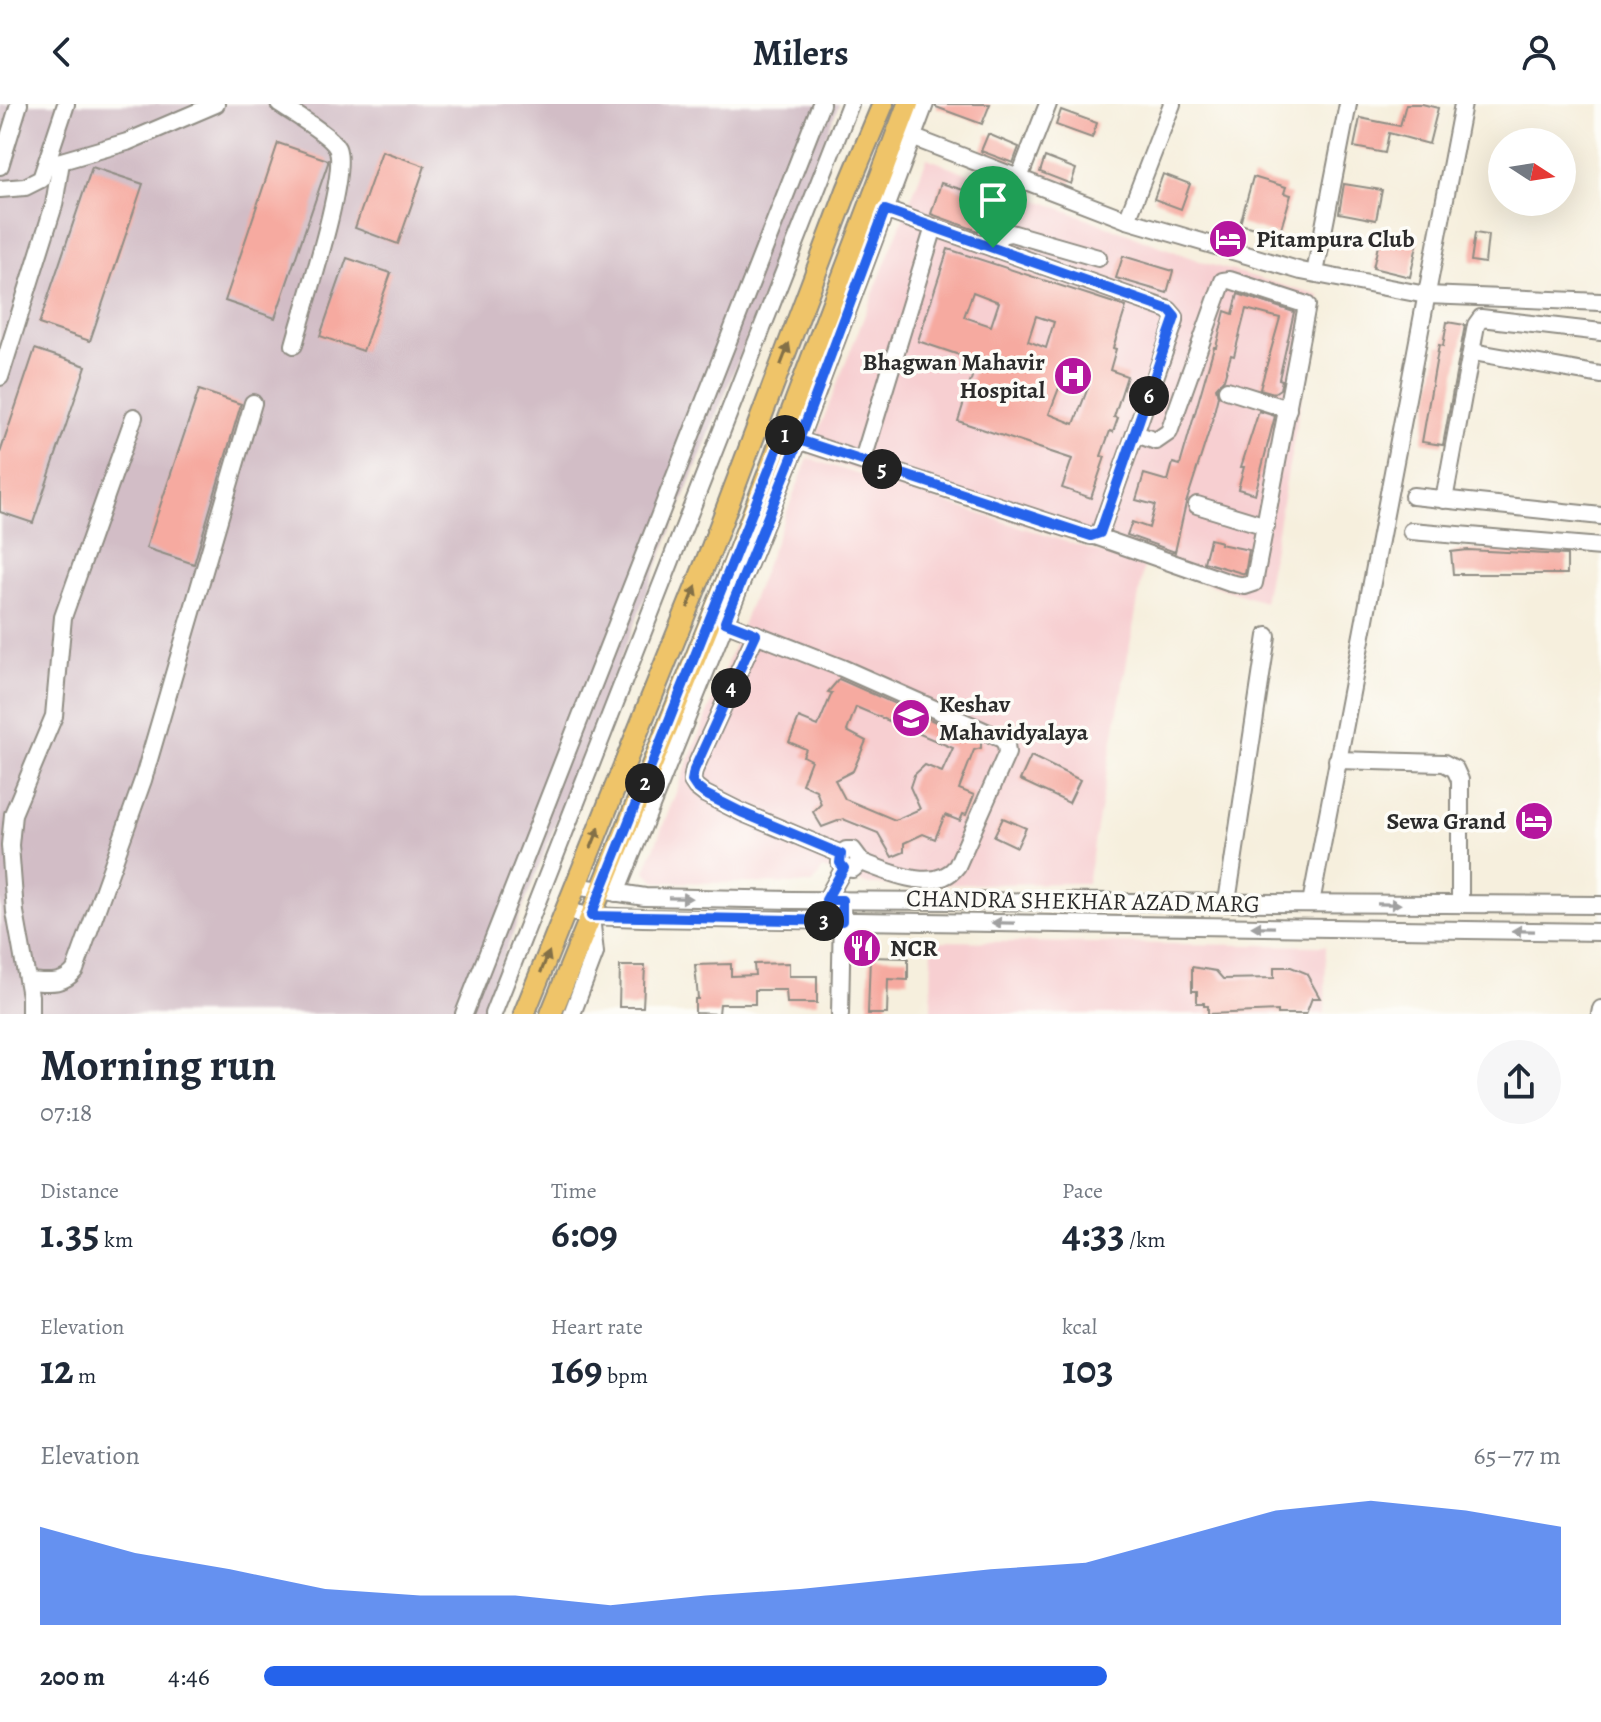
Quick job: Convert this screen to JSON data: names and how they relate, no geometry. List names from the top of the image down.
{
  "streets": {
    "street": ["CHANDRA SHEKHAR AZAD MARG"]
  },
  "places": {
    "hotel": ["Pitampura Club", "Sewa Grand"],
    "hospital": ["Bhagwan Mahavir Hospital"],
    "school or university": ["Keshav Mahavidyalaya"],
    "restaurant": ["NCR"]
  },
  "north": "right",
  "page": {
    "header": "Milers",
    "pins": [
      "6",
      "1",
      "5",
      "4",
      "2",
      "3"
    ],
    "heading": ["Morning run", "07:18"],
    "stats": [
      ["Distance", "1.35 km"],
      ["Time", "6:09"],
      ["Pace", "4:33 /km"],
      ["Elevation", "12 m"],
      ["Heart rate", "169 bpm"],
      ["kcal", "103"]
    ],
    "chart": ["Elevation", "65–77 m"],
    "list": [
      {
        "name": "200 m",
        "note": "4:46"
      }
    ]
  }
}
